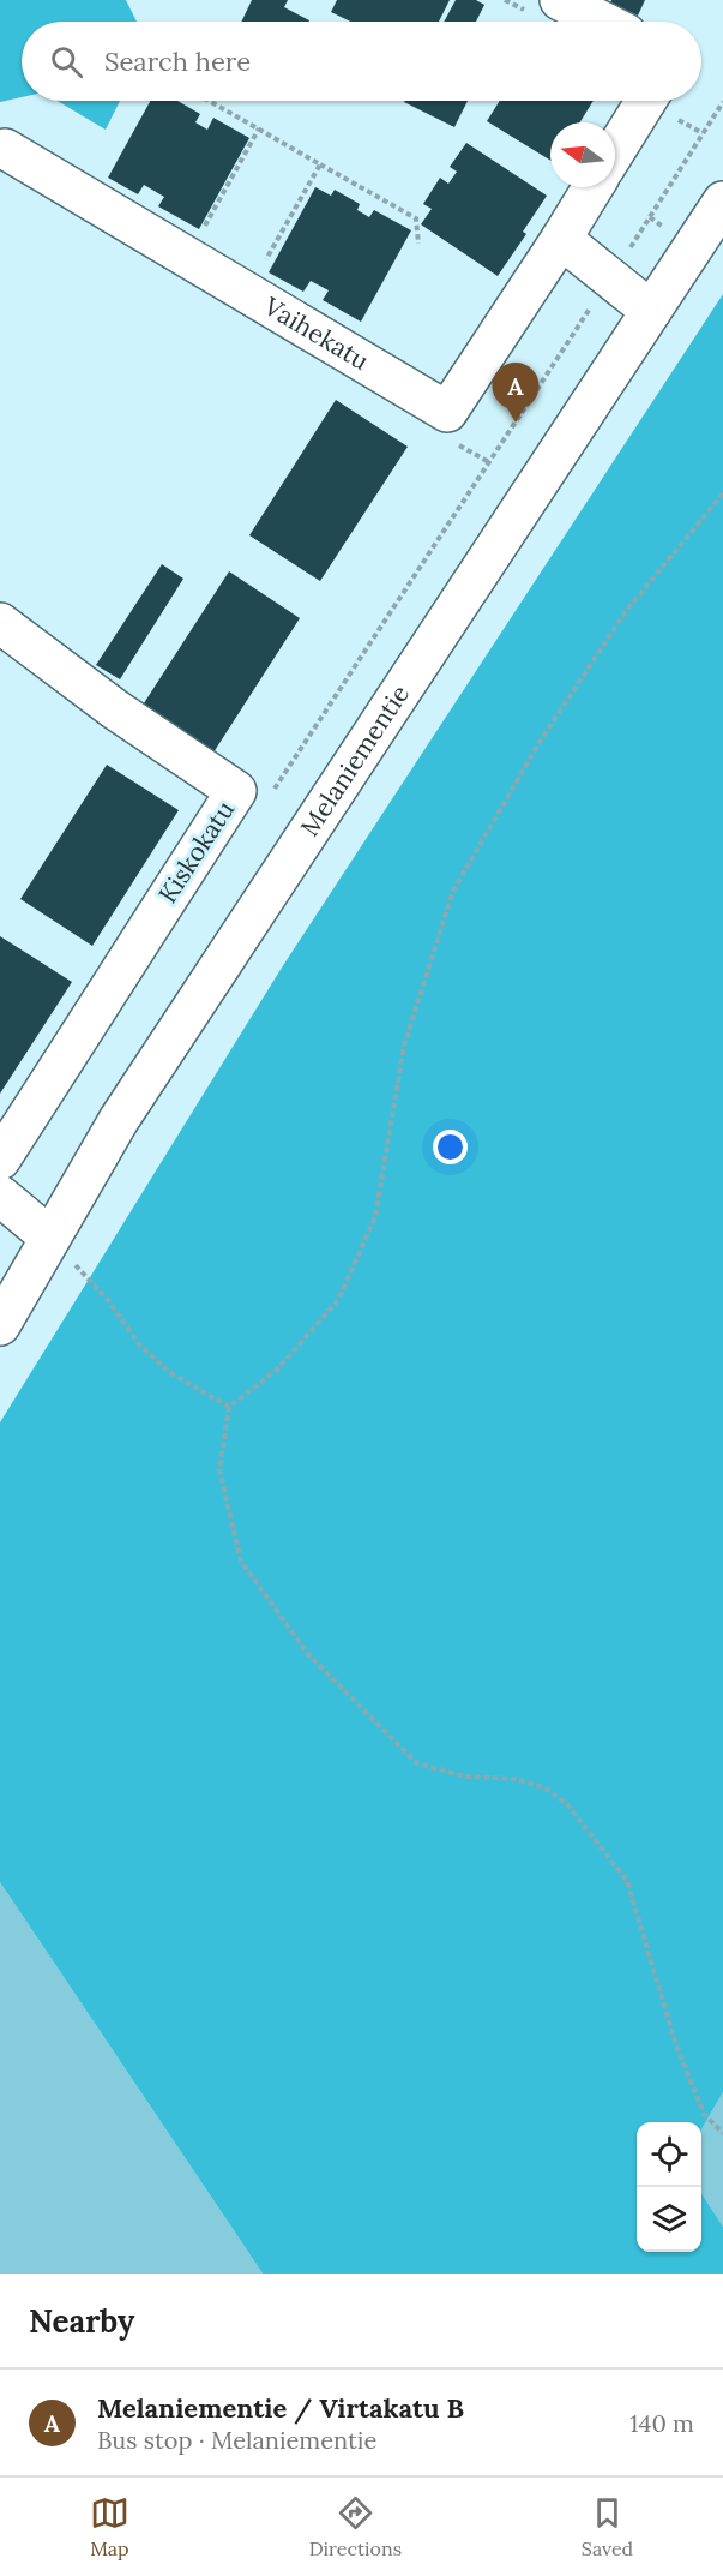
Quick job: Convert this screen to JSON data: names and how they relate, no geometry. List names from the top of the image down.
{
  "streets": {
    "street": ["Vaihekatu", "Melaniementie", "Kiskokatu"]
  },
  "north": "left",
  "page": {
    "search": "Search here",
    "pins": "A",
    "heading": "Nearby",
    "list": [
      {
        "mark": "A",
        "name": "Melaniementie / Virtakatu B",
        "note": "Bus stop · Melaniementie",
        "value": "140 m"
      }
    ],
    "nav": ["Map", "Directions", "Saved"]
  }
}
